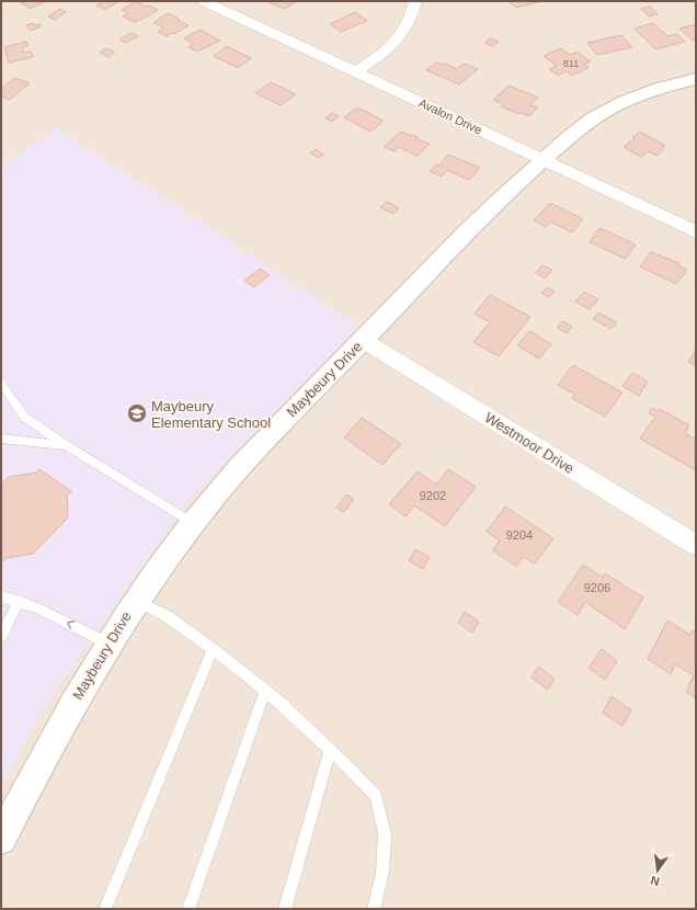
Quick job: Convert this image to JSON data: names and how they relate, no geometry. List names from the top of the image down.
{
  "streets": {
    "street": ["Avalon Drive", "Maybeury Drive", "Westmoor Drive"]
  },
  "crossings": [
    ["Avalon Drive", "Maybeury Drive"],
    ["Maybeury Drive", "Westmoor Drive"]
  ],
  "places": {
    "school or university": ["Maybeury Elementary School"]
  },
  "house_numbers": [
    "811",
    "9202",
    "9204",
    "9206"
  ],
  "north": "bottom"
}
